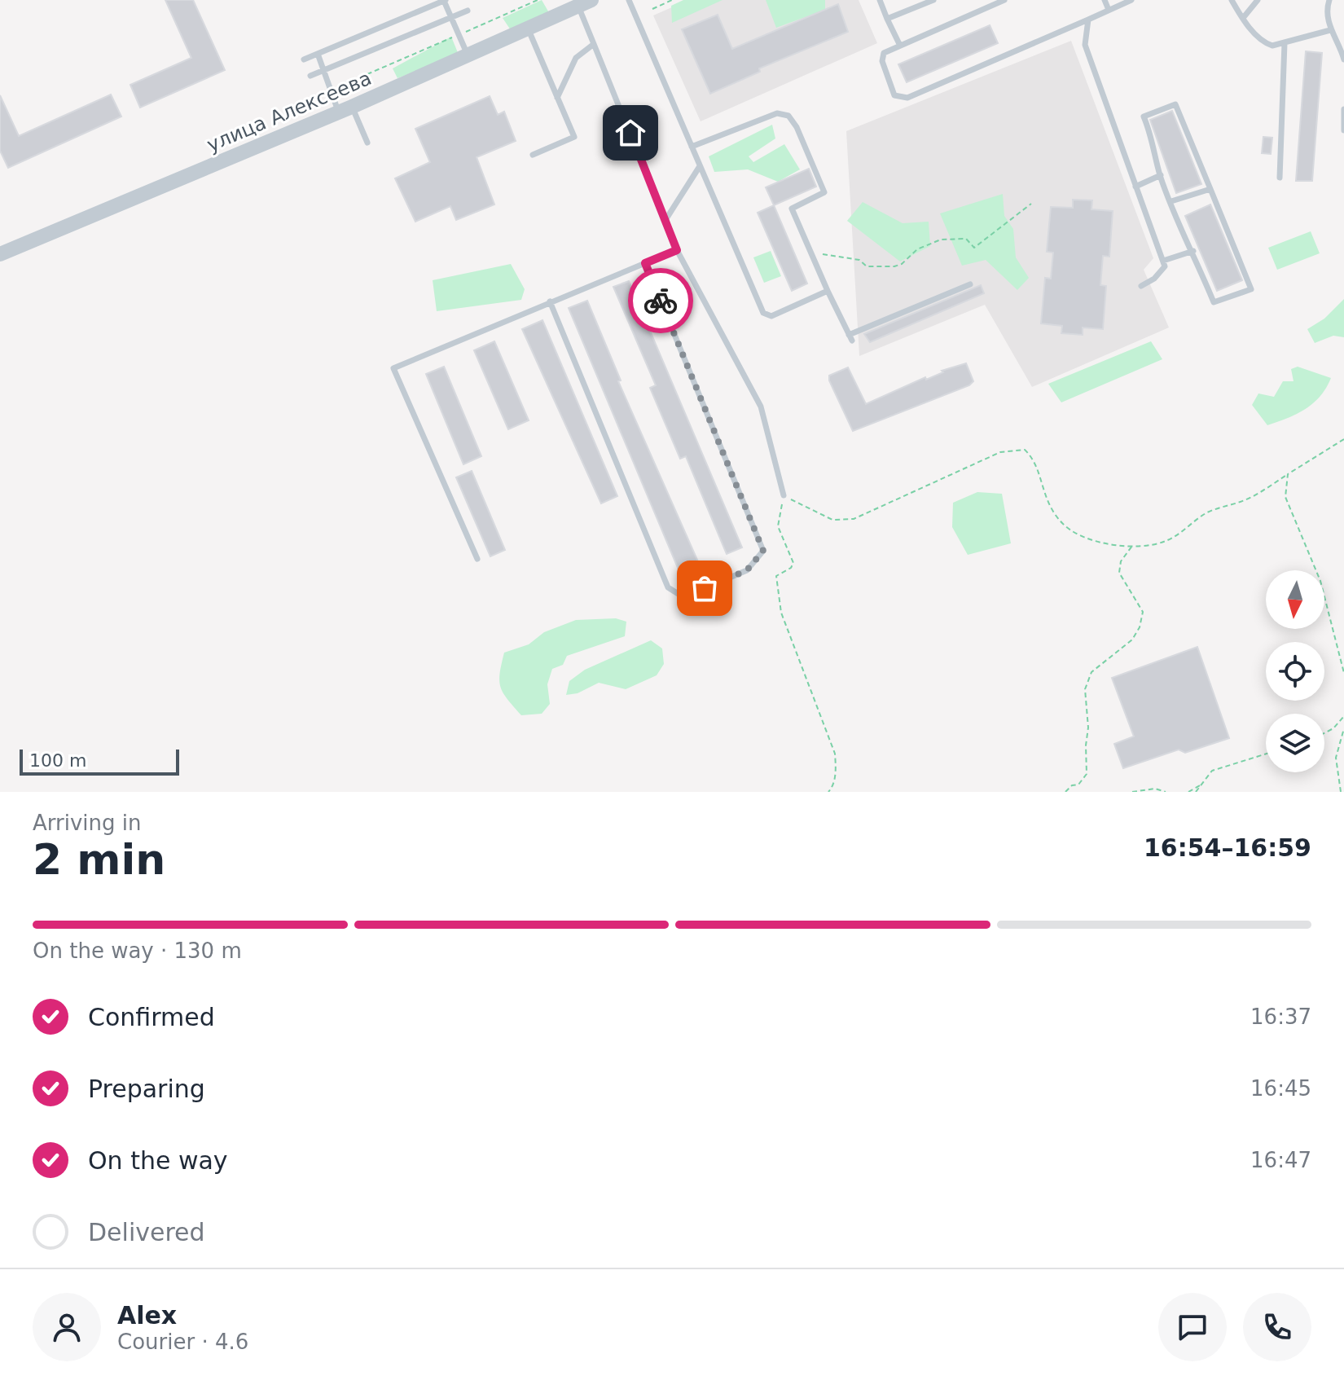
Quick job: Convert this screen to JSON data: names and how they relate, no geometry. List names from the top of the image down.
{
  "streets": {
    "street": ["улица Алексеева"]
  },
  "scale_bar": "100 m",
  "north": "bottom",
  "page": {
    "scale": "100 m",
    "heading": ["2 min", "Arriving in", "16:54–16:59"],
    "panel": ["Alex", "Courier · 4.6"],
    "bar": "On the way · 130 m",
    "list": [
      ["Confirmed", "16:37"],
      ["Preparing", "16:45"],
      ["On the way", "16:47"],
      "Delivered"
    ]
  }
}
